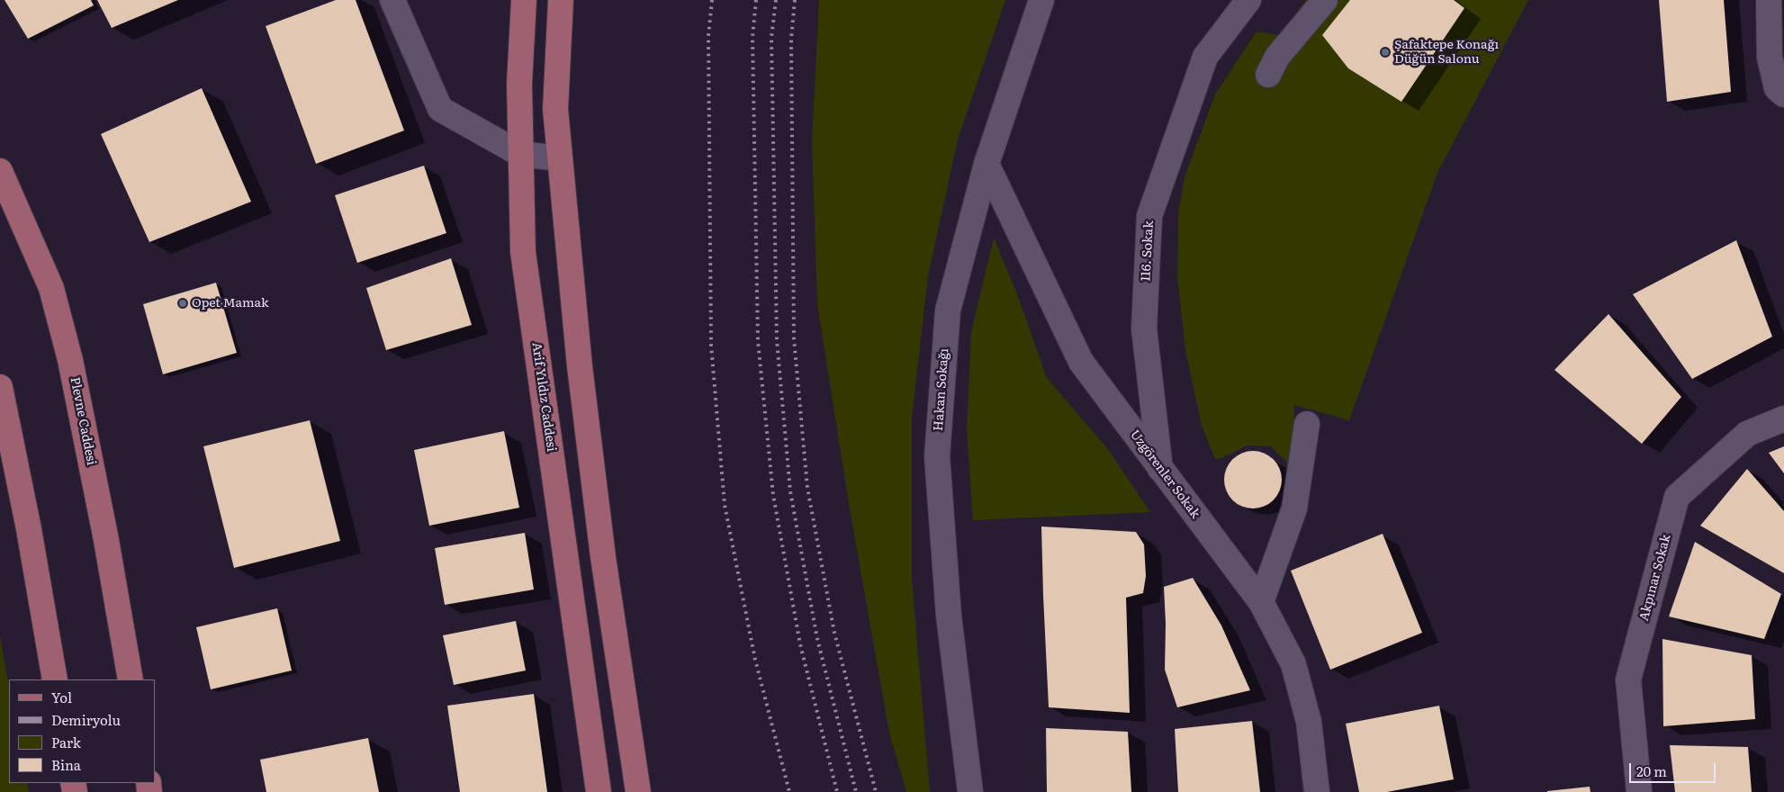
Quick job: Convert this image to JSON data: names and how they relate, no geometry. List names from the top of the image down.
{
  "streets": {
    "main road": ["Arif Yıldız Caddesi", "Plevne Caddesi"],
    "street": [
      "116. Sokak",
      "Hakan Sokağı",
      "Uzgörenler Sokak",
      "Akpınar Sokak"
    ]
  },
  "crossings": [
    ["116. Sokak", "Uzgörenler Sokak"],
    ["Hakan Sokağı", "Uzgörenler Sokak"]
  ],
  "places": ["Şafaktepe Konağı Düğün Salonu", "Opet Mamak"],
  "legend": [
    "Yol",
    "Demiryolu",
    "Park",
    "Bina"
  ],
  "scale_bar": "20 m"
}
